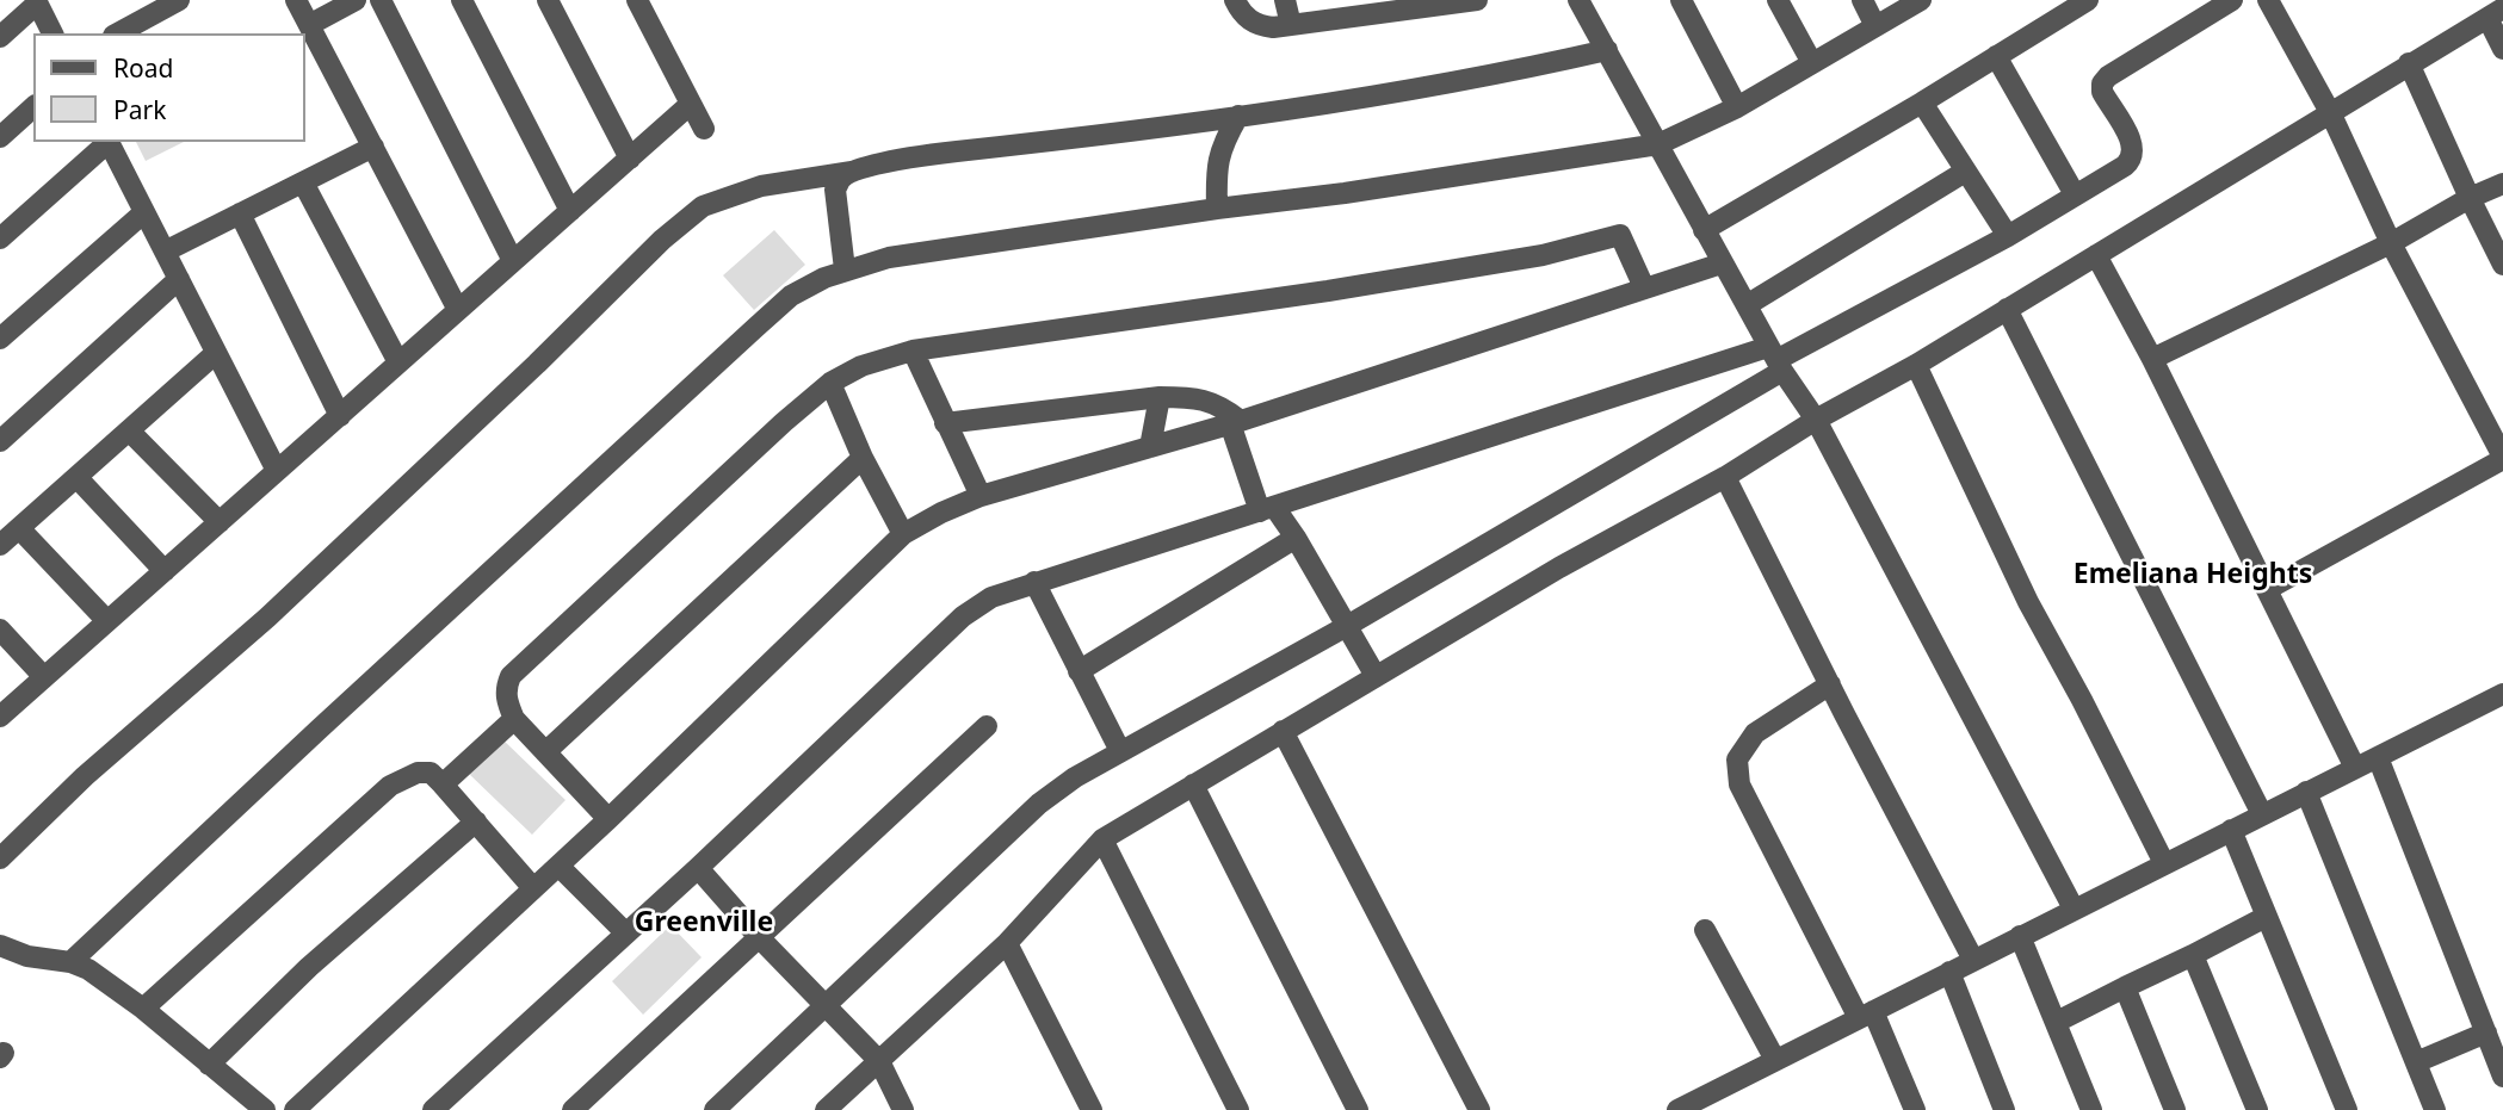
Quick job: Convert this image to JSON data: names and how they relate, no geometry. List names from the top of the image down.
{
  "districts": ["Emeliana Heights", "Greenville"],
  "legend": ["Road", "Park"]
}
